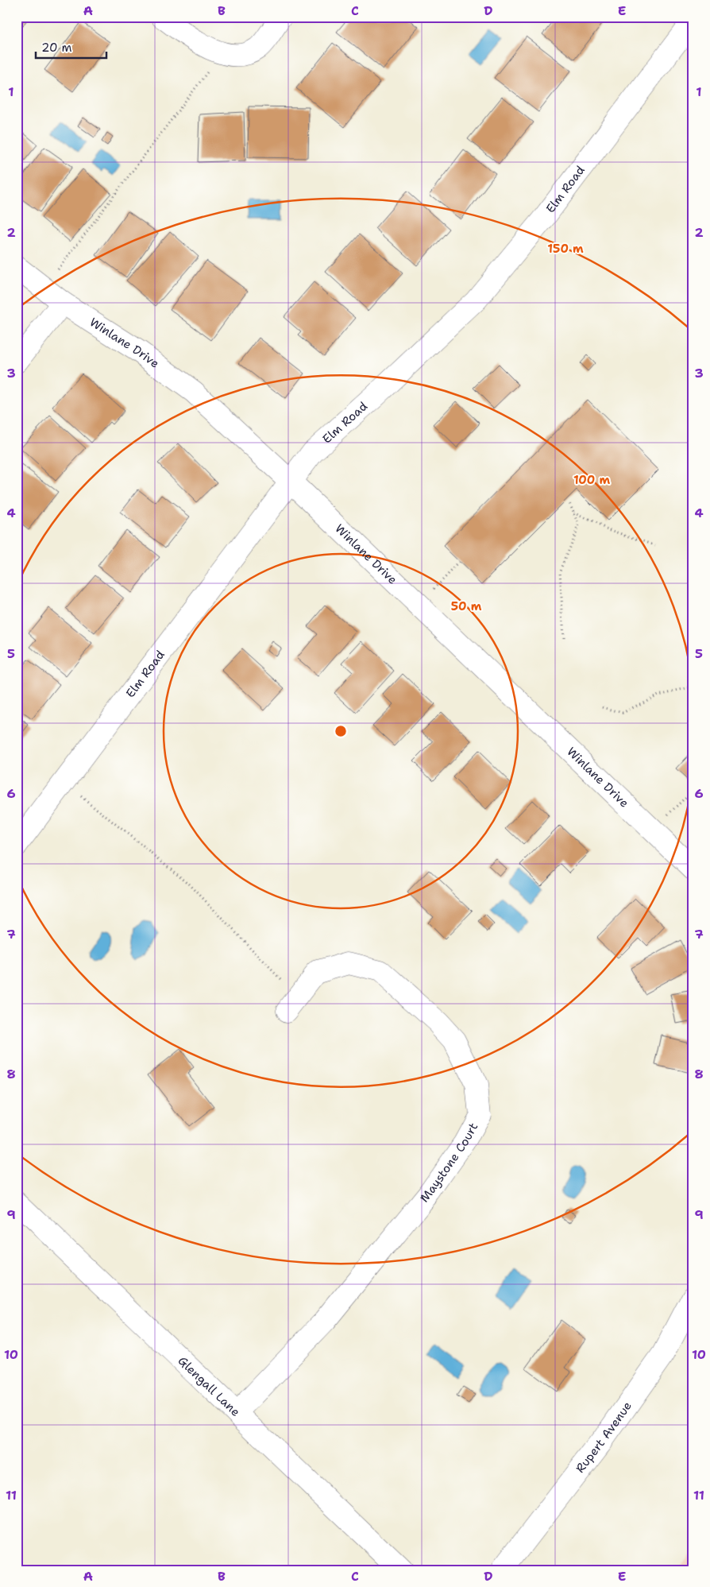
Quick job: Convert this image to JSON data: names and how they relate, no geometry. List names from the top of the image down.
{
  "streets": {
    "street": [
      "Elm Road",
      "Winlane Drive",
      "Maystone Court",
      "Glengall Lane",
      "Rupert Avenue"
    ]
  },
  "crossings": [
    ["Elm Road", "Winlane Drive"],
    ["Maystone Court", "Glengall Lane"]
  ],
  "scale_bar": "20 m",
  "grid": {
    "columns": [
      "A",
      "B",
      "C",
      "D",
      "E"
    ],
    "rows": [
      "1",
      "2",
      "3",
      "4",
      "5",
      "6",
      "7",
      "8",
      "9",
      "10",
      "11"
    ]
  },
  "rings": ["150 m", "100 m", "50 m"]
}
